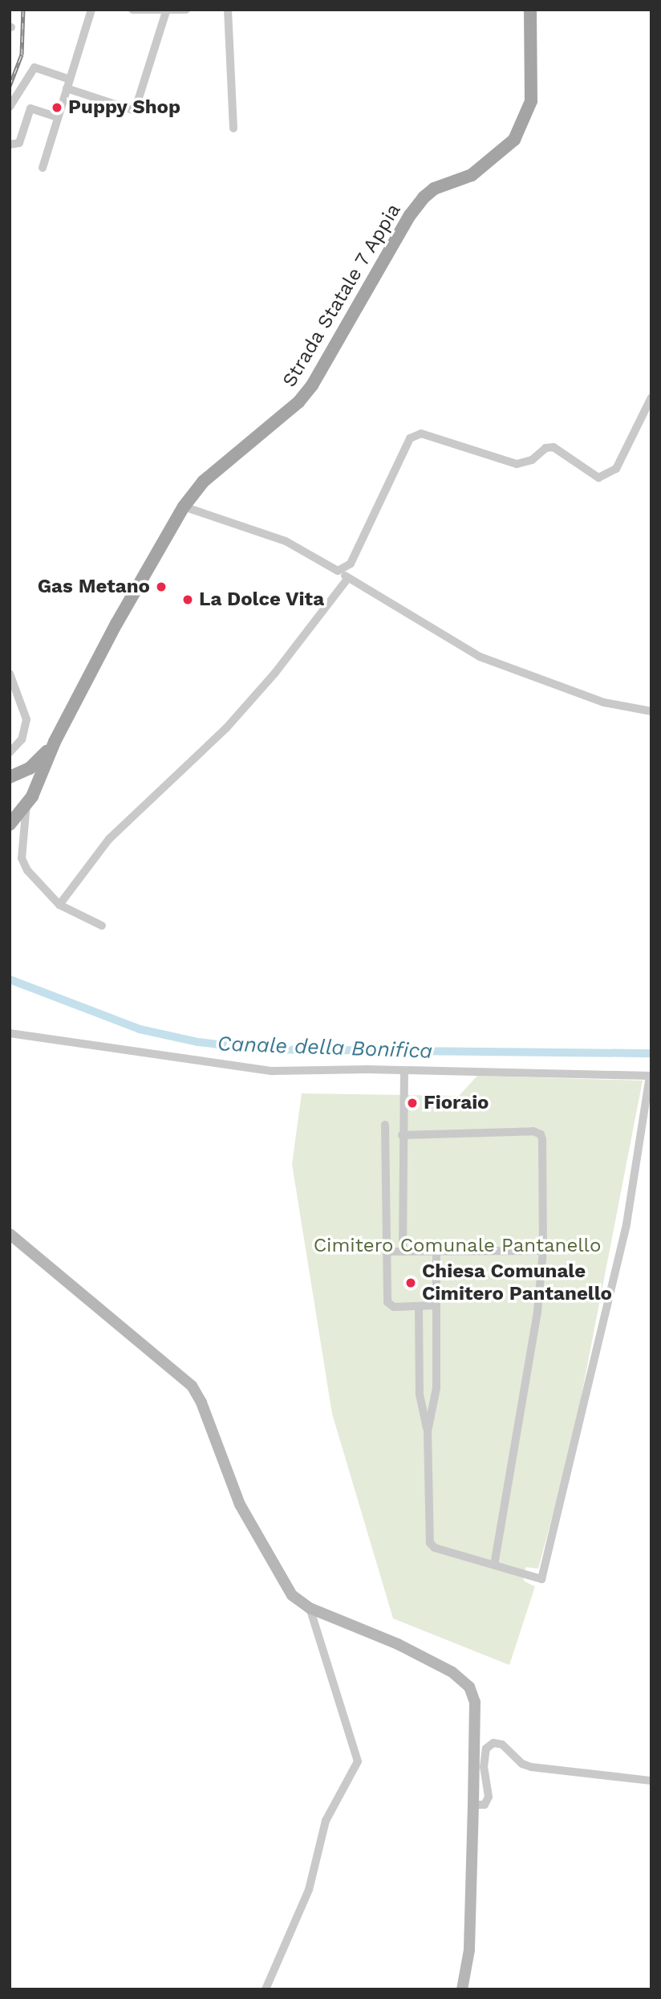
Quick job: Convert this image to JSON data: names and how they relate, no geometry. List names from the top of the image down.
{
  "streets": {
    "main road": ["Strada Statale 7 Appia"]
  },
  "water": ["Canale della Bonifica"],
  "parks": ["Cimitero Comunale Pantanello"],
  "places": [
    "Puppy Shop",
    "Gas Metano",
    "La Dolce Vita",
    "Fioraio",
    "Chiesa Comunale Cimitero Pantanello"
  ]
}
